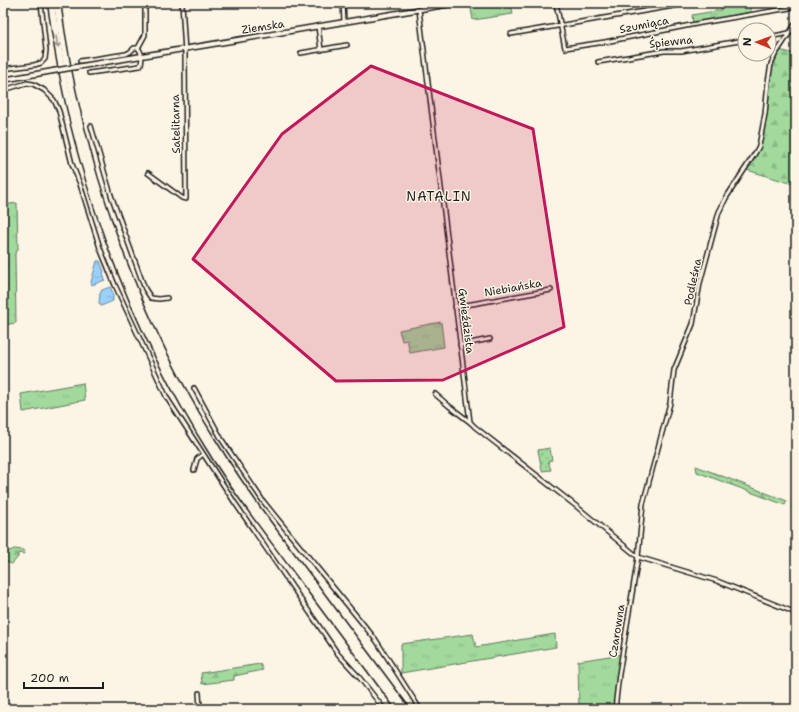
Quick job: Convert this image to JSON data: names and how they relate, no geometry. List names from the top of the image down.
{
  "streets": {
    "street": [
      "Szumiąca",
      "Ziemska",
      "Śpiewna",
      "Satelitarna",
      "Podleśna",
      "Niebiańska",
      "Gwieździsta",
      "Czarowna"
    ]
  },
  "crossings": [
    ["Ziemska", "Satelitarna"],
    ["Ziemska", "Gwieździsta"],
    ["Podleśna", "Czarowna"],
    ["Niebiańska", "Gwieździsta"]
  ],
  "districts": ["NATALIN"],
  "scale_bar": "200 m",
  "north": "left"
}
